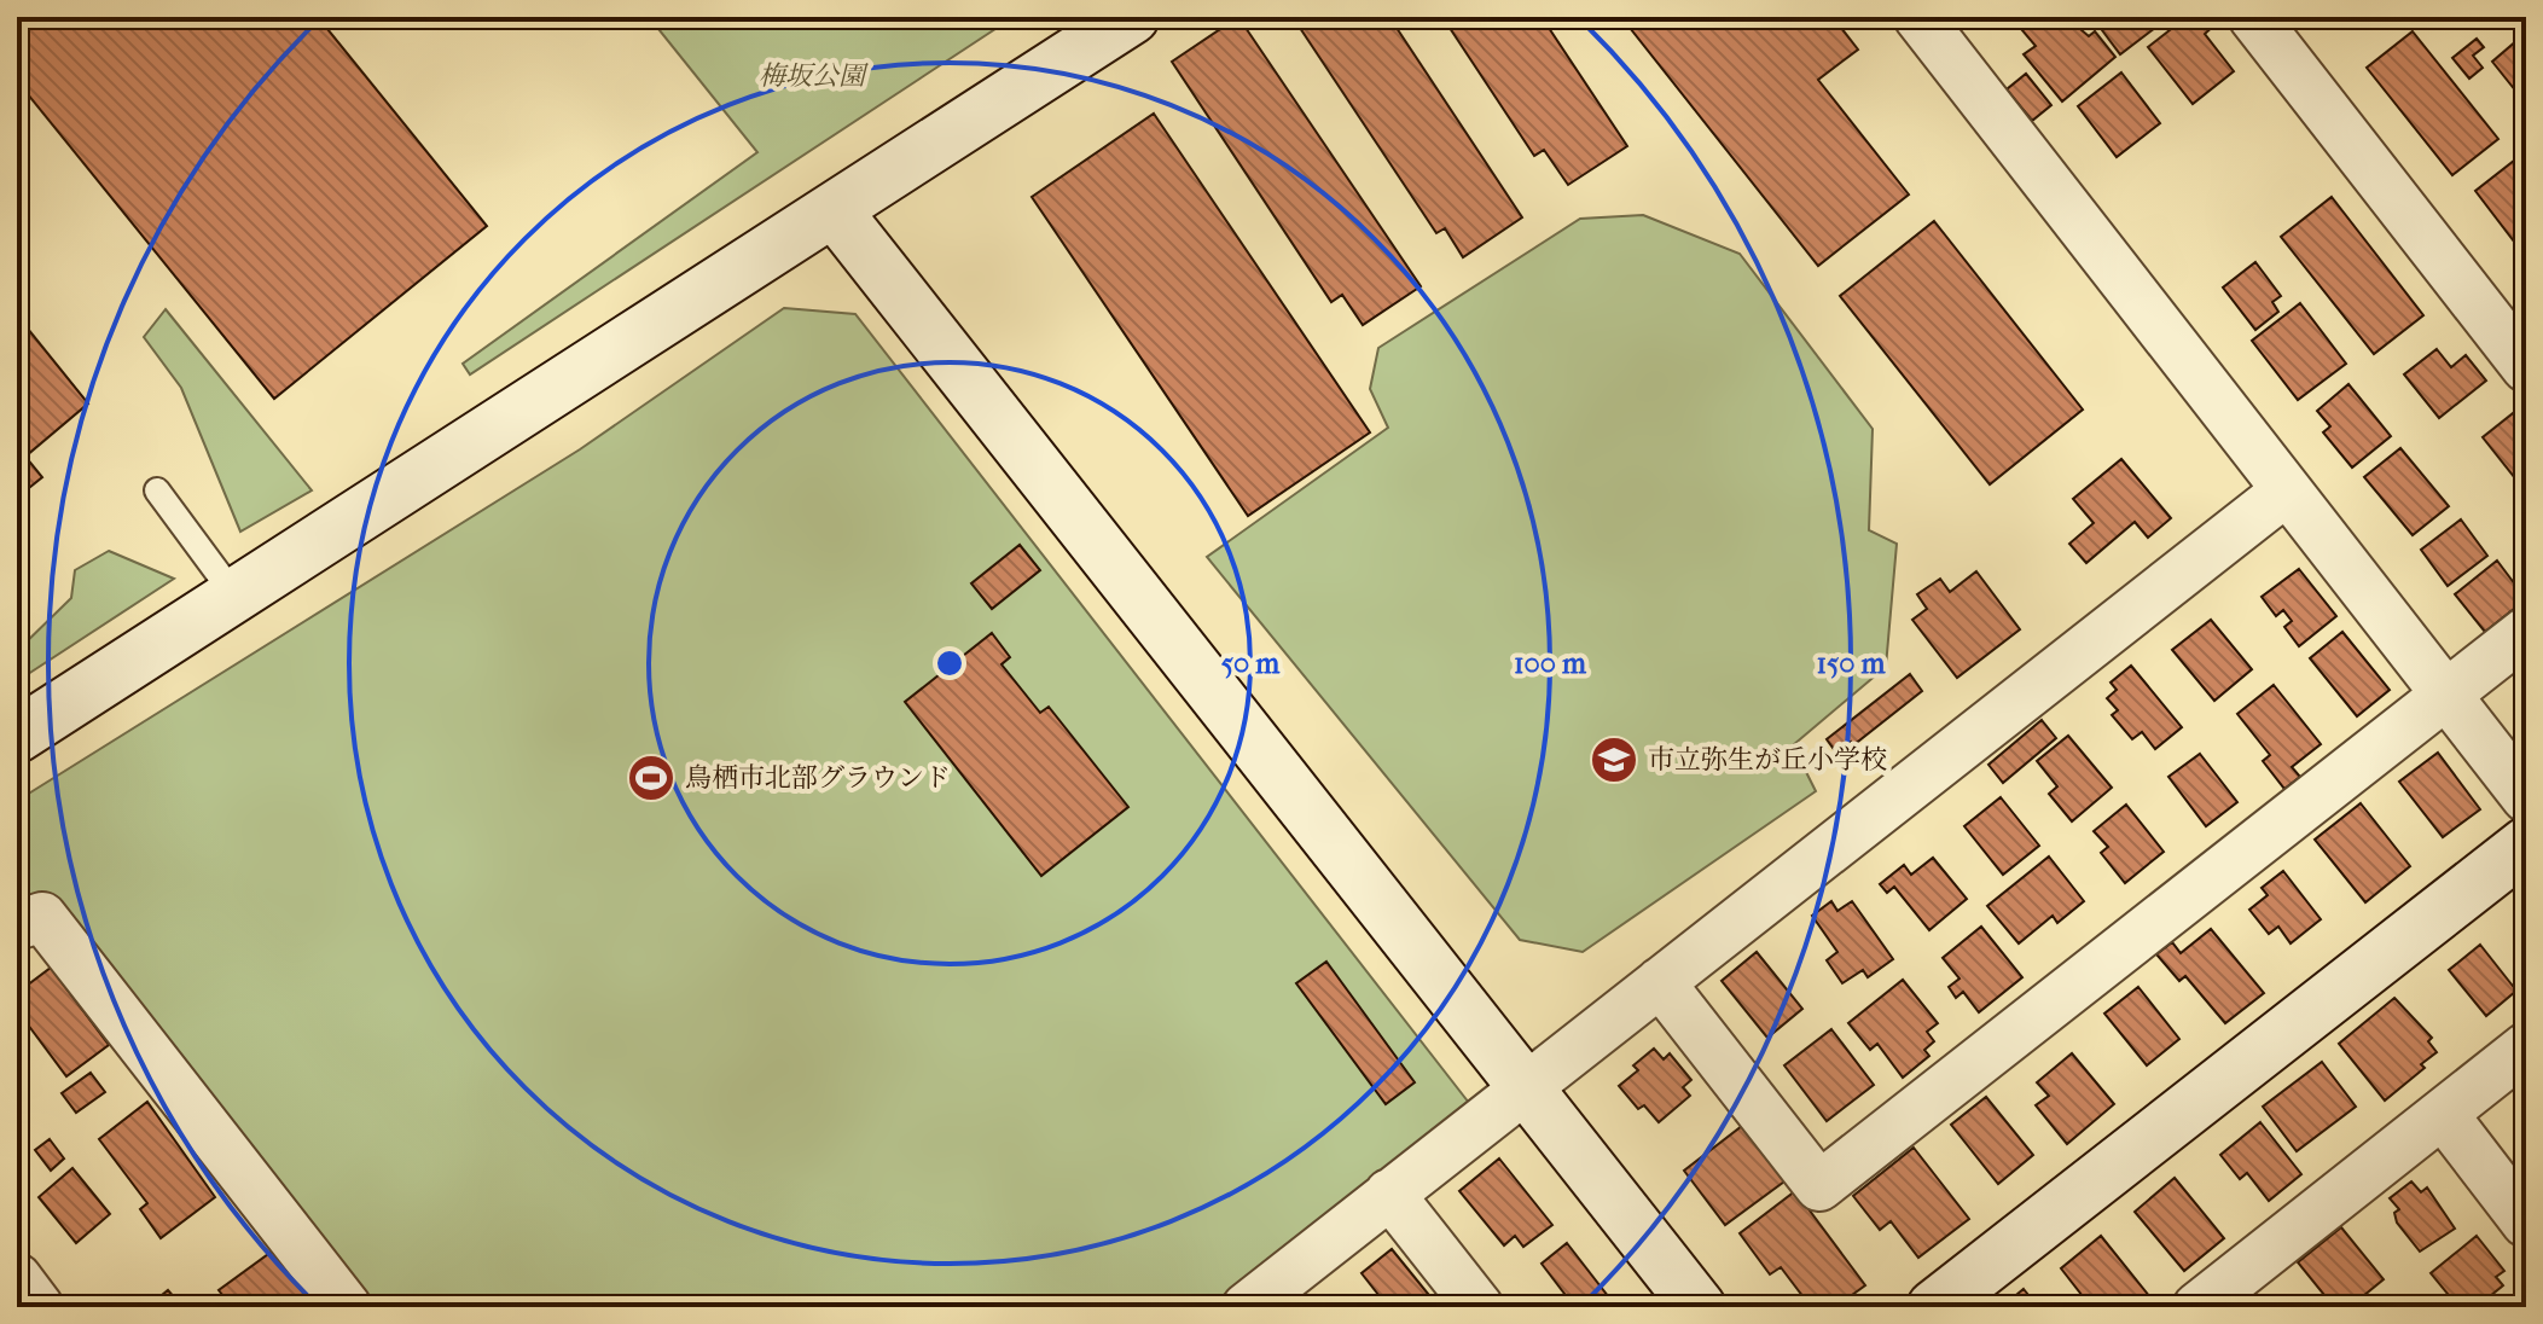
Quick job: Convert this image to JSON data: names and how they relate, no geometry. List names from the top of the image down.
{
  "parks": ["梅坂公園"],
  "places": {
    "school or university": ["市立弥生が丘小学校"],
    "sports": ["鳥栖市北部グラウンド"]
  },
  "rings": ["50 m", "100 m", "150 m"]
}
